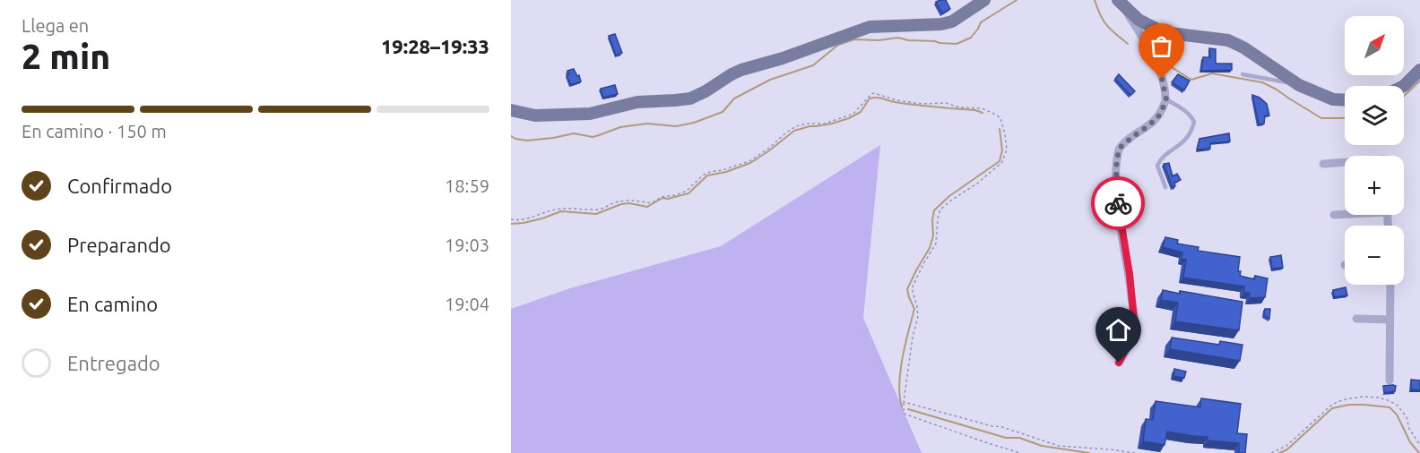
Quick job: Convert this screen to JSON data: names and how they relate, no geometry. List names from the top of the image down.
{
  "north": "top right",
  "page": {
    "heading": ["2 min", "Llega en", "19:28–19:33"],
    "map_buttons": ["+", "−"],
    "bar": "En camino · 150 m",
    "list": [
      ["Confirmado", "18:59"],
      ["Preparando", "19:03"],
      ["En camino", "19:04"],
      "Entregado"
    ]
  }
}
